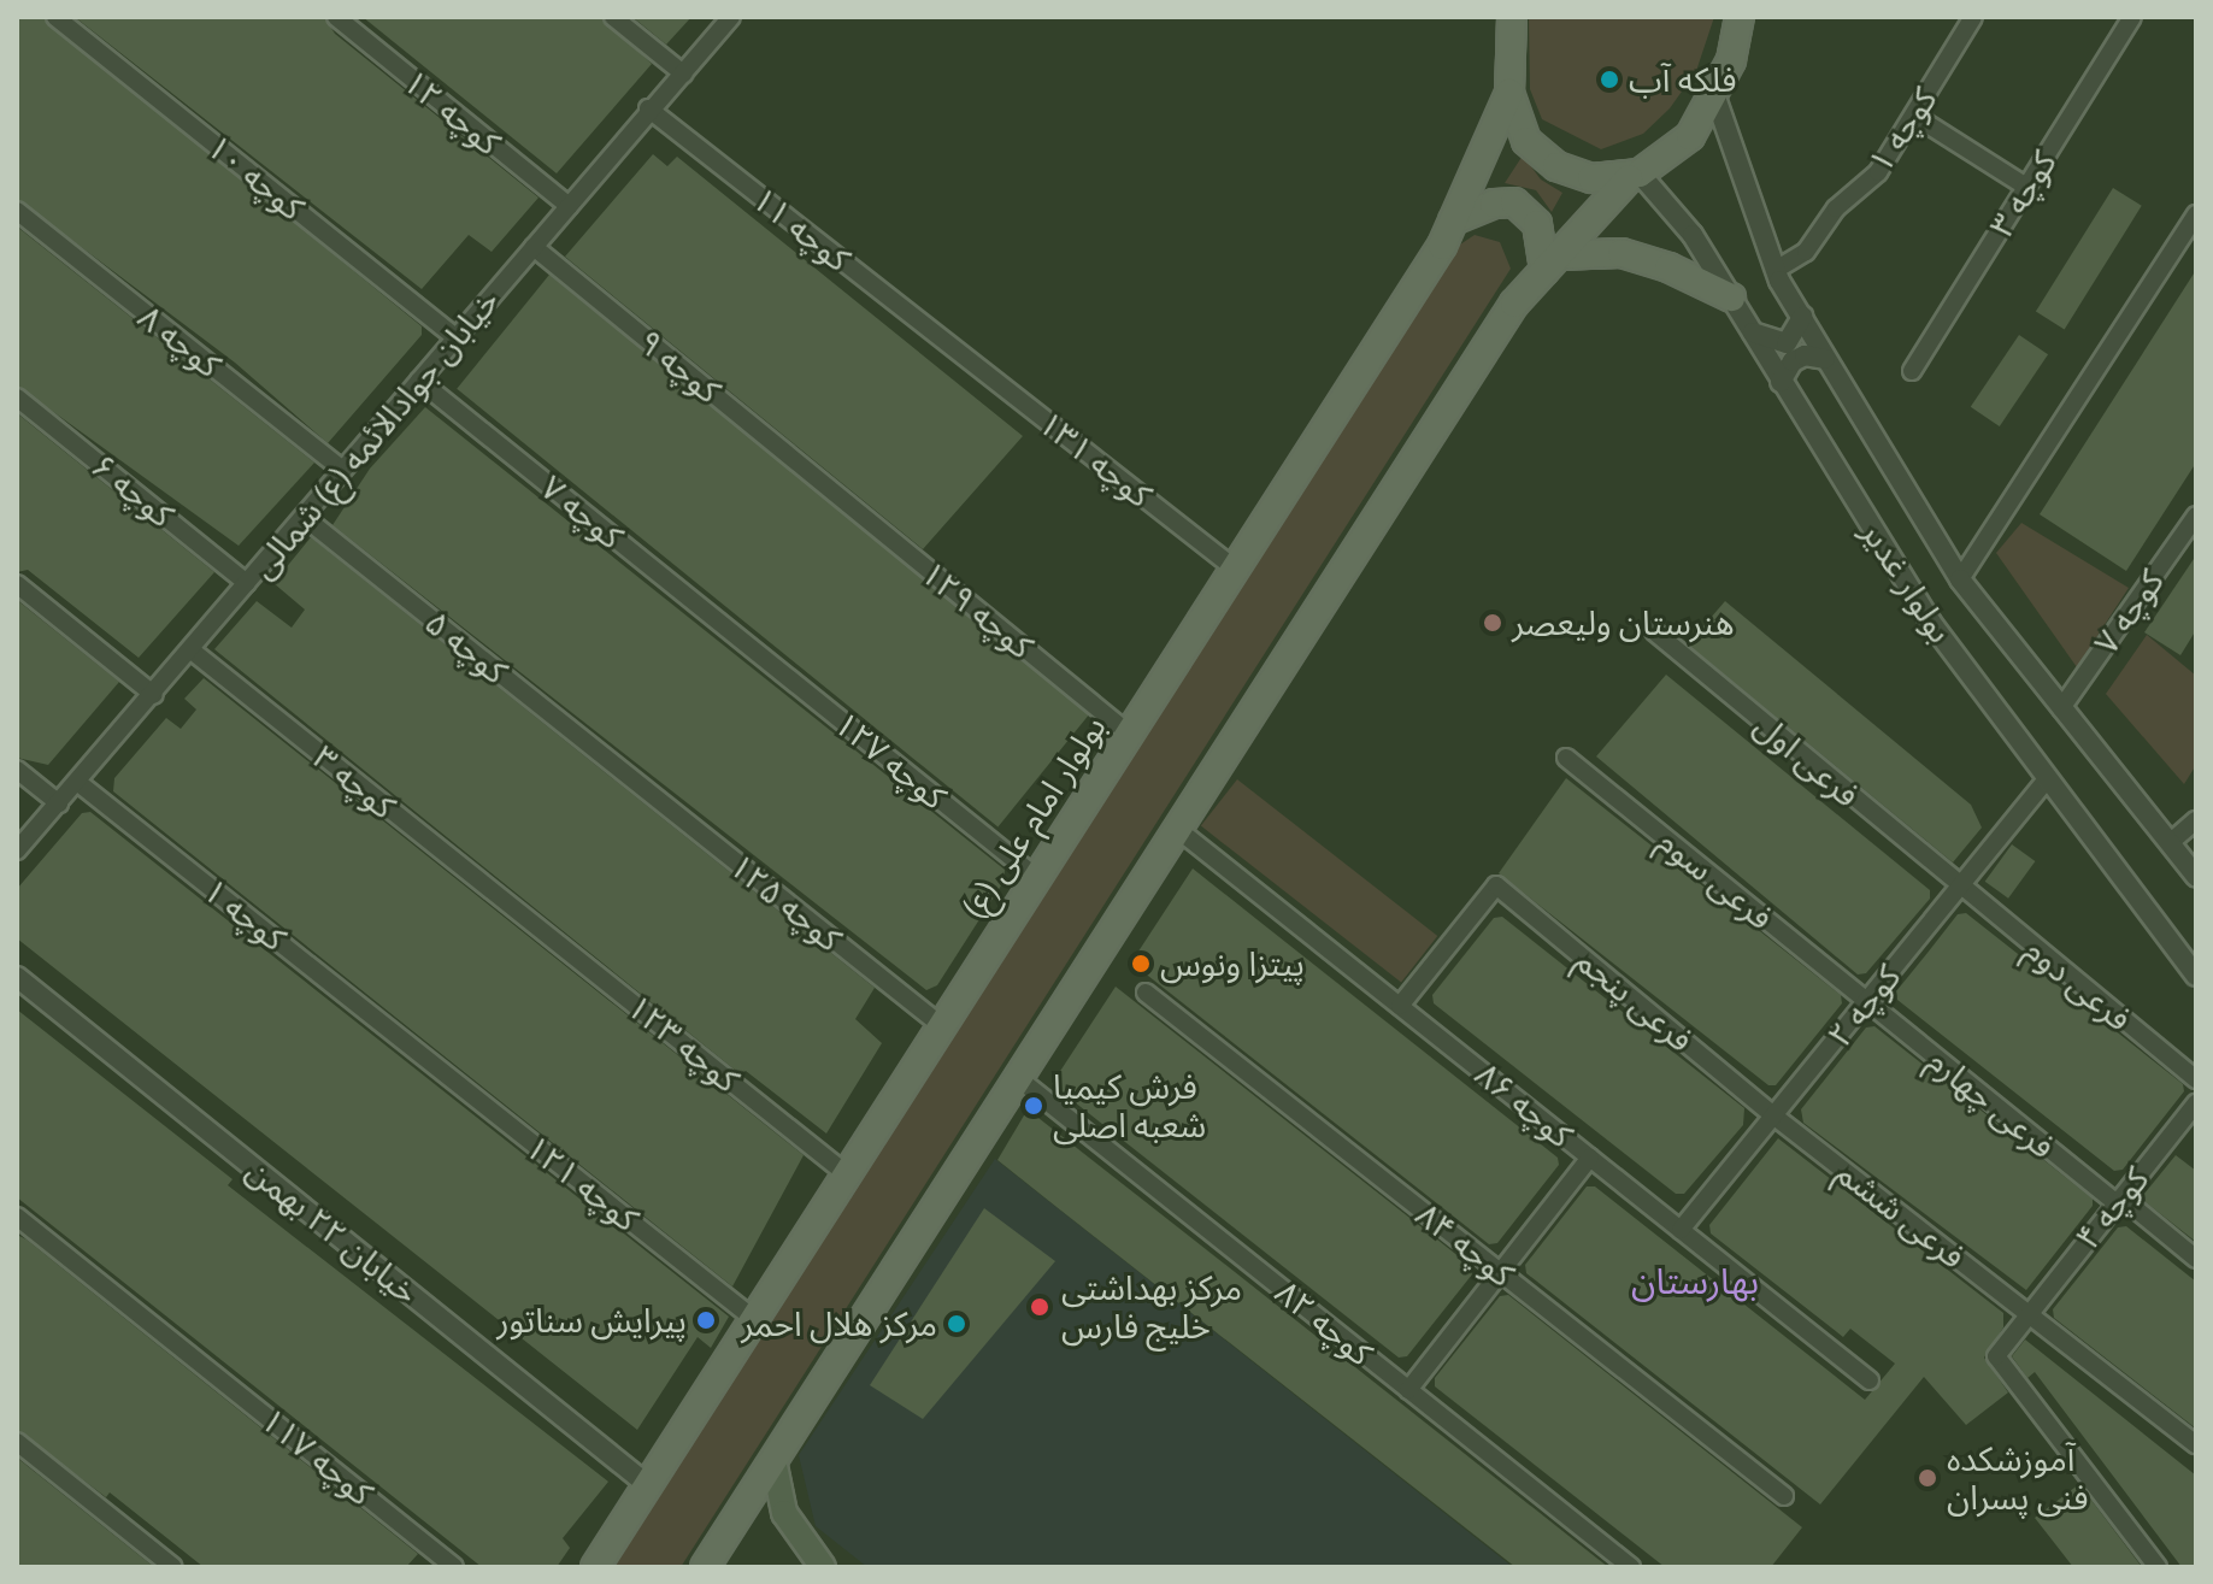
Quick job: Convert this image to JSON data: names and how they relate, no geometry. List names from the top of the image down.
{
  "streets": {
    "main road": ["بولوار امام علی (ع)"],
    "street": [
      "کوچه ۱۲",
      "کوچه ۱",
      "کوچه ۱۰",
      "کوچه ۳",
      "کوچه ۱۱",
      "کوچه ۸",
      "کوچه ۹",
      "خیابان جوادالائمه (ع) شمالی",
      "کوچه ۱۳۱",
      "کوچه ۶",
      "کوچه ۷",
      "بولوار غدیر",
      "کوچه ۱۲۹",
      "کوچه ۵",
      "کوچه ۱۲۷",
      "فرعی اول",
      "فرعی سوم",
      "کوچه ۱۲۵",
      "فرعی دوم",
      "فرعی پنجم",
      "کوچه ۲",
      "کوچه ۱۲۳",
      "فرعی چهارم",
      "کوچه ۸۶",
      "کوچه ۱۲۱",
      "کوچه ۴",
      "فرعی ششم",
      "خیابان ۲۲ بهمن",
      "کوچه ۸۴",
      "کوچه ۸۲",
      "کوچه ۱۱۷"
    ]
  },
  "crossings": [
    ["کوچه ۱۲", "خیابان جوادالائمه (ع) شمالی"],
    ["کوچه ۱", "خیابان جوادالائمه (ع) شمالی"],
    ["کوچه ۱", "بولوار غدیر"],
    ["کوچه ۱", "کوچه ۱۲۱"],
    ["کوچه ۱۰", "خیابان جوادالائمه (ع) شمالی"],
    ["کوچه ۳", "خیابان جوادالائمه (ع) شمالی"],
    ["کوچه ۳", "کوچه ۱۲۳"],
    ["کوچه ۱۱", "خیابان جوادالائمه (ع) شمالی"],
    ["کوچه ۱۱", "کوچه ۱۳۱"],
    ["کوچه ۸", "خیابان جوادالائمه (ع) شمالی"],
    ["کوچه ۹", "خیابان جوادالائمه (ع) شمالی"],
    ["کوچه ۹", "کوچه ۱۲۹"],
    ["خیابان جوادالائمه (ع) شمالی", "کوچه ۶"],
    ["خیابان جوادالائمه (ع) شمالی", "کوچه ۷"],
    ["خیابان جوادالائمه (ع) شمالی", "کوچه ۵"],
    ["کوچه ۱۳۱", "بولوار امام علی (ع)"],
    ["کوچه ۷", "بولوار غدیر"],
    ["کوچه ۷", "کوچه ۱۲۷"],
    ["بولوار غدیر", "کوچه ۲"],
    ["کوچه ۱۲۹", "بولوار امام علی (ع)"],
    ["کوچه ۵", "کوچه ۱۲۵"],
    ["کوچه ۱۲۷", "بولوار امام علی (ع)"],
    ["فرعی اول", "فرعی دوم"],
    ["فرعی اول", "کوچه ۲"],
    ["بولوار امام علی (ع)", "کوچه ۱۲۵"],
    ["بولوار امام علی (ع)", "کوچه ۱۲۳"],
    ["بولوار امام علی (ع)", "کوچه ۱۲۱"],
    ["بولوار امام علی (ع)", "خیابان ۲۲ بهمن"],
    ["فرعی سوم", "کوچه ۲"],
    ["فرعی سوم", "فرعی چهارم"],
    ["فرعی دوم", "کوچه ۲"],
    ["فرعی پنجم", "کوچه ۲"],
    ["فرعی پنجم", "کوچه ۸۶"],
    ["فرعی پنجم", "فرعی ششم"],
    ["کوچه ۲", "فرعی چهارم"],
    ["کوچه ۲", "کوچه ۸۶"],
    ["کوچه ۲", "فرعی ششم"],
    ["فرعی چهارم", "کوچه ۴"],
    ["کوچه ۴", "فرعی ششم"]
  ],
  "districts": ["بهارستان"],
  "places": [
    "فلکه آب",
    "هنرستان ولیعصر",
    "پیتزا ونوس",
    "فرش کیمیا شعبه اصلی",
    "مرکز بهداشتی خلیج فارس",
    "پیرایش سناتور",
    "مرکز هلال احمر",
    "آموزشکده فنی پسران"
  ]
}
